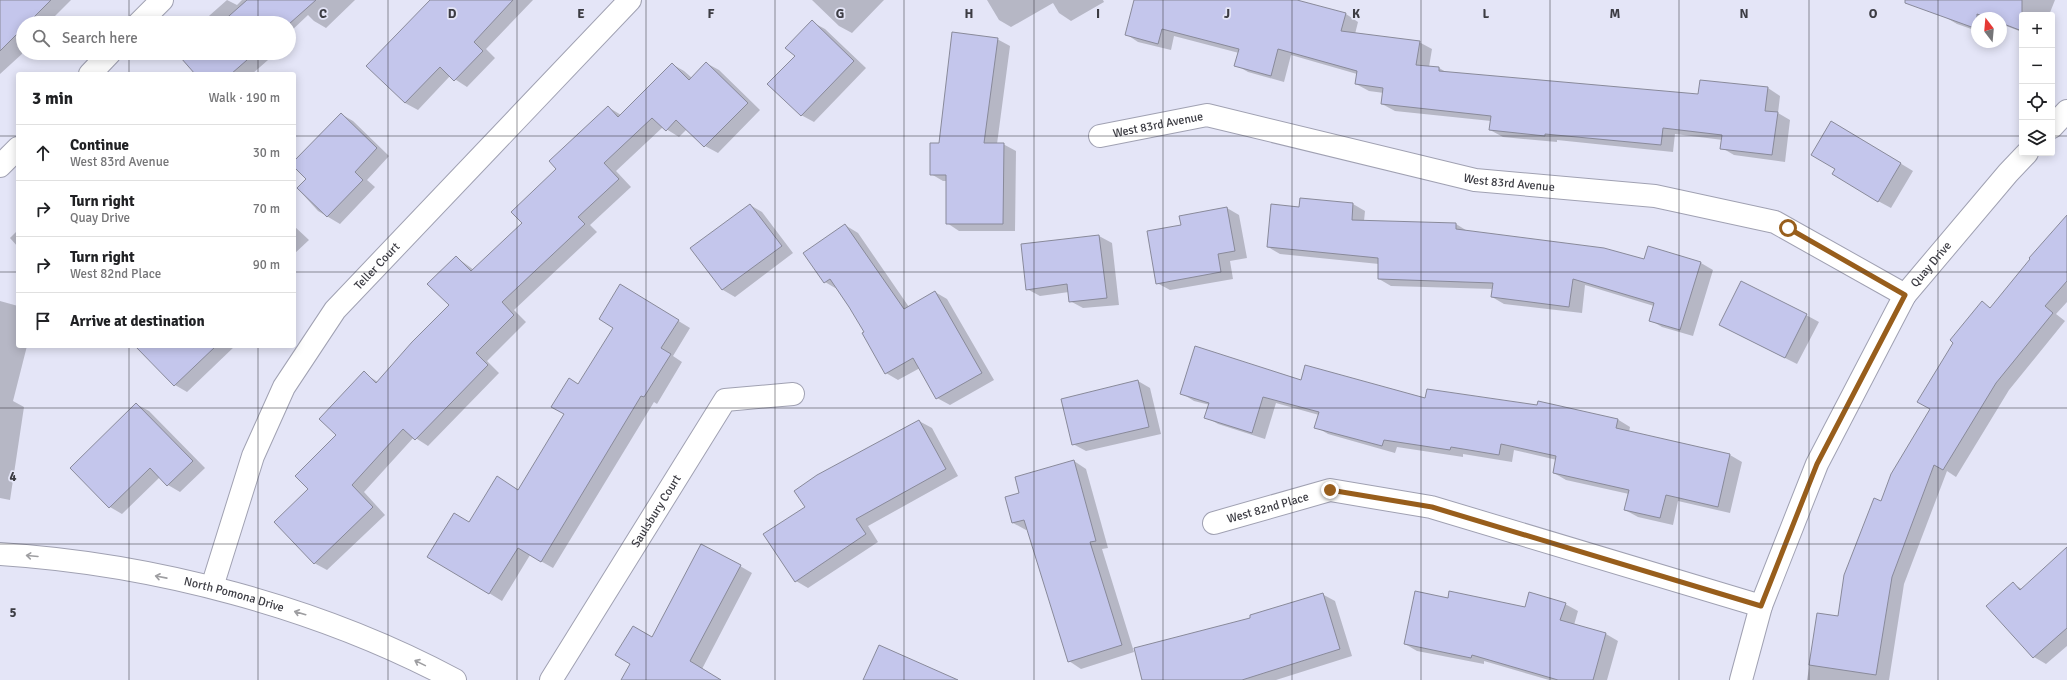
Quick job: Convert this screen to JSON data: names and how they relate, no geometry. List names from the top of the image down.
{
  "streets": {
    "street": [
      "West 83rd Avenue",
      "Quay Drive",
      "Teller Court",
      "West 82nd Place",
      "Saulsbury Court",
      "North Pomona Drive"
    ]
  },
  "crossings": [
    ["West 83rd Avenue", "Quay Drive"],
    ["Quay Drive", "West 82nd Place"],
    ["Teller Court", "North Pomona Drive"]
  ],
  "one_way": ["North Pomona Drive"],
  "north": "top",
  "page": {
    "map_buttons": ["+", "−"],
    "search": "Search here",
    "heading": ["3 min", "Walk · 190 m"],
    "list": [
      ["Continue", "West 83rd Avenue", "30 m"],
      ["Turn right", "Quay Drive", "70 m"],
      ["Turn right", "West 82nd Place", "90 m"],
      "Arrive at destination"
    ]
  },
  "grid": {
    "columns": [
      "C",
      "D",
      "E",
      "F",
      "G",
      "H",
      "I",
      "J",
      "K",
      "L",
      "M",
      "N",
      "O"
    ],
    "rows": ["4", "5"]
  }
}
